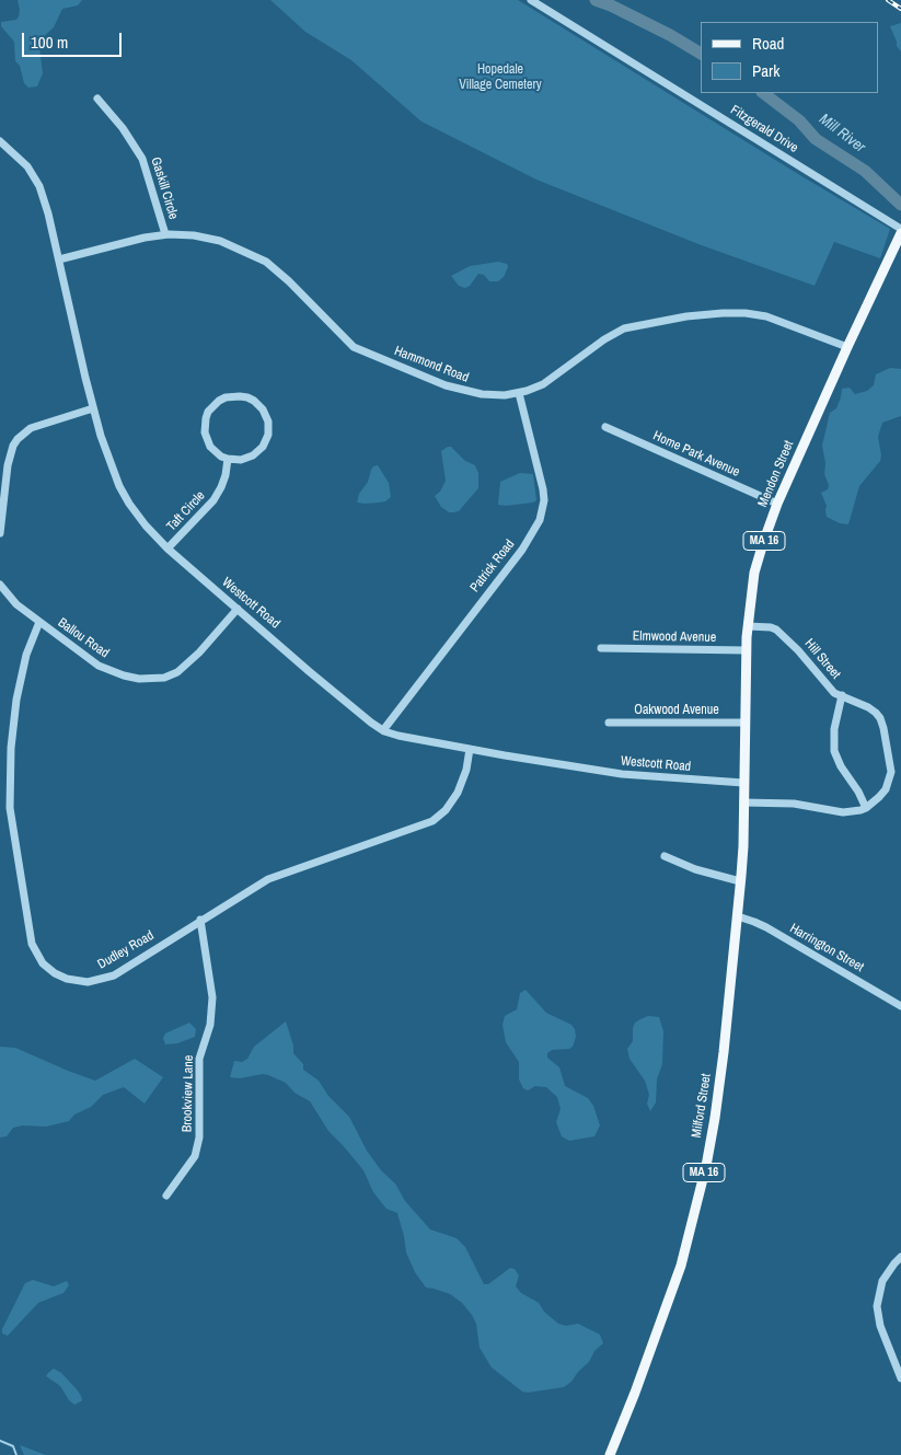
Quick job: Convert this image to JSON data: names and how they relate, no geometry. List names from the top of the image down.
{
  "streets": {
    "main road": ["Mendon Street", "MA 16", "Milford Street"],
    "street": [
      "Fitzgerald Drive",
      "Gaskill Circle",
      "Hammond Road",
      "Home Park Avenue",
      "Taft Circle",
      "Patrick Road",
      "Westcott Road",
      "Elmwood Avenue",
      "Ballou Road",
      "Hill Street",
      "Oakwood Avenue",
      "Harrington Street",
      "Dudley Road",
      "Brookview Lane"
    ]
  },
  "crossings": [
    ["Fitzgerald Drive", "Mendon Street"],
    ["Gaskill Circle", "Hammond Road"],
    ["Hammond Road", "Mendon Street"],
    ["Hammond Road", "Patrick Road"],
    ["Hammond Road", "Westcott Road"],
    ["Home Park Avenue", "Mendon Street"],
    ["Mendon Street", "Westcott Road"],
    ["Mendon Street", "Elmwood Avenue"],
    ["Mendon Street", "Hill Street"],
    ["Mendon Street", "Oakwood Avenue"],
    ["Mendon Street", "Milford Street"],
    ["Taft Circle", "Westcott Road"],
    ["Patrick Road", "Westcott Road"],
    ["Westcott Road", "Ballou Road"],
    ["Westcott Road", "Dudley Road"],
    ["Ballou Road", "Dudley Road"],
    ["Harrington Street", "Milford Street"],
    ["Dudley Road", "Brookview Lane"]
  ],
  "water": ["Mill River"],
  "parks": ["Hopedale Village Cemetery"],
  "legend": ["Road", "Park"],
  "scale_bar": "100 m"
}
